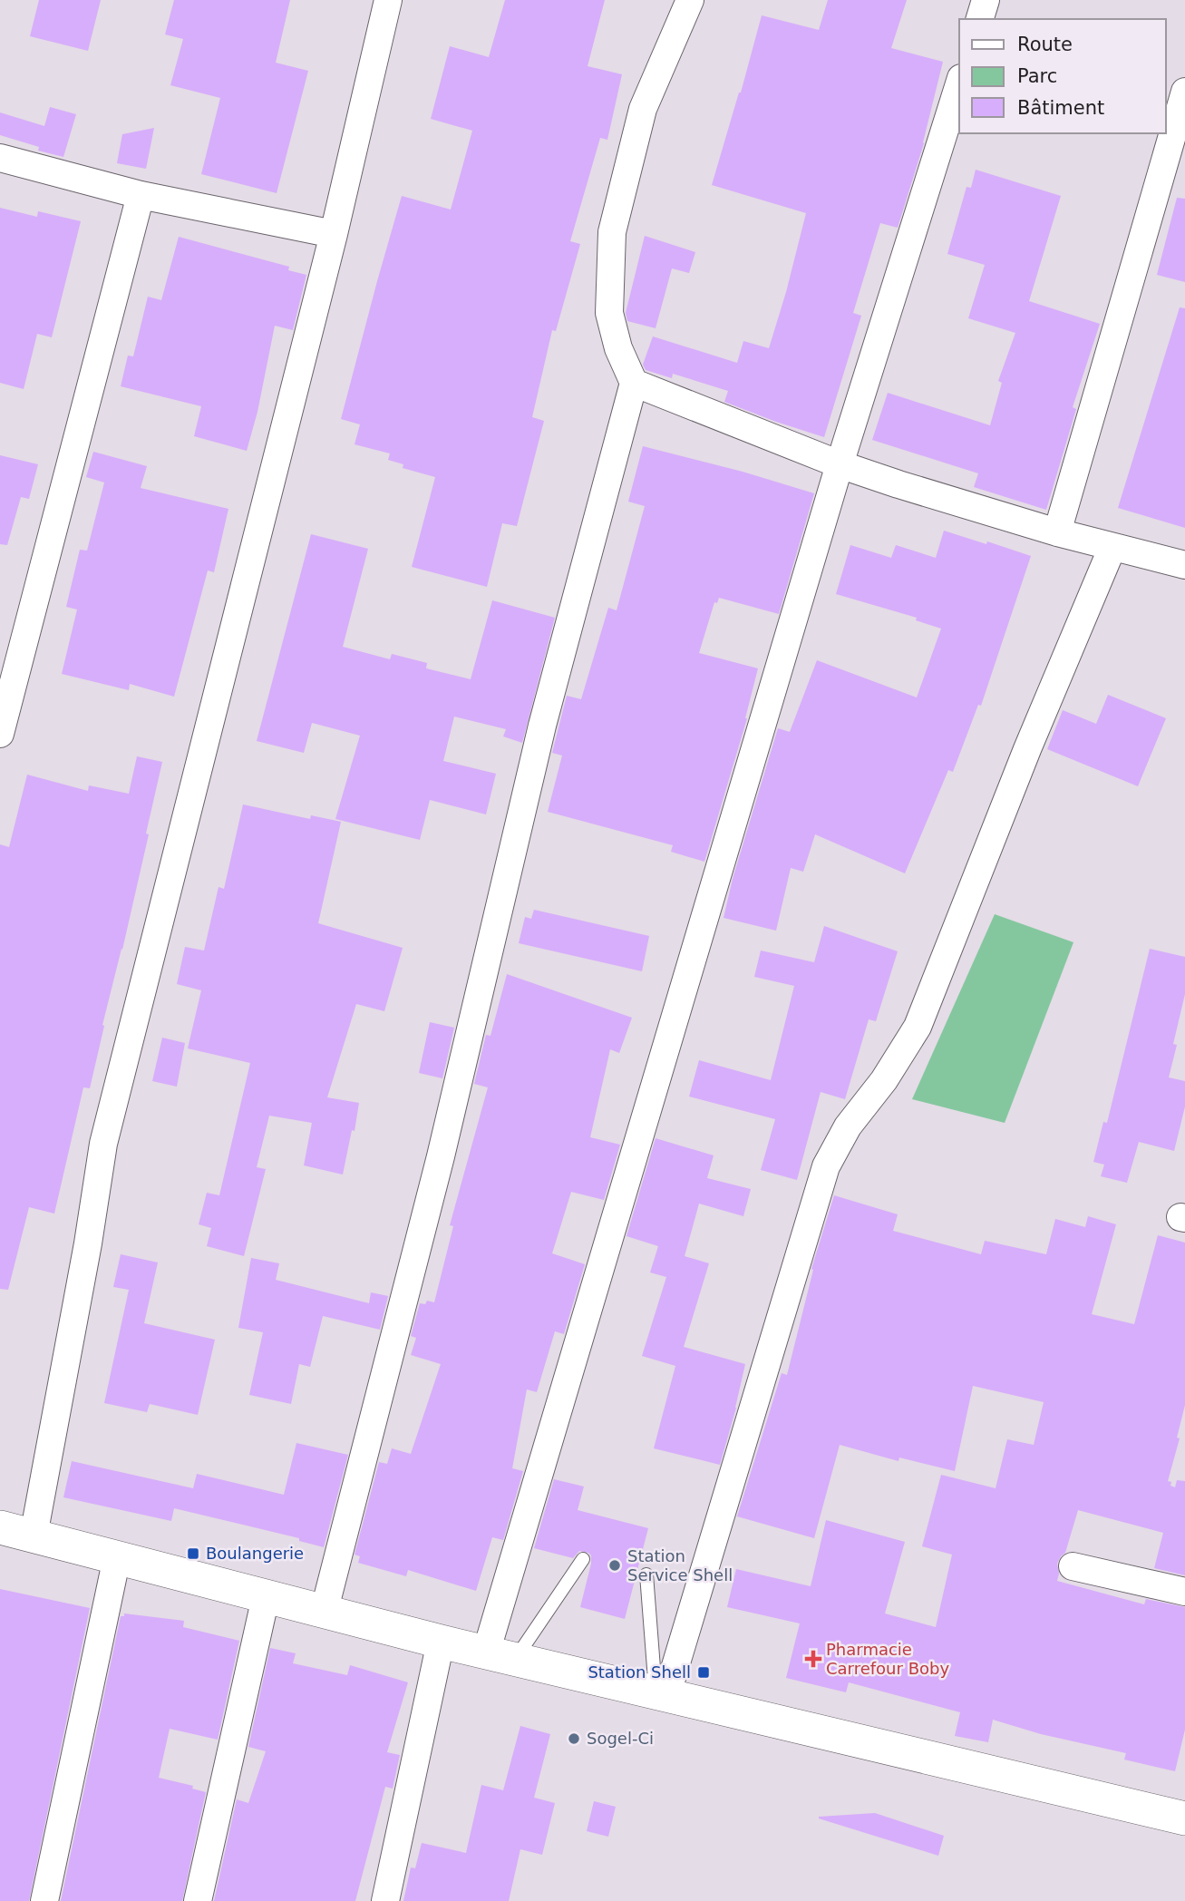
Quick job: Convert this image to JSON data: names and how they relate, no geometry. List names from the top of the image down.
{
  "places": {
    "transit": ["Boulangerie", "Station Shell"],
    "other": ["Station Service Shell", "Sogel-Ci"],
    "health": ["Pharmacie Carrefour Boby"]
  },
  "legend": ["Route", "Parc", "Bâtiment"]
}
